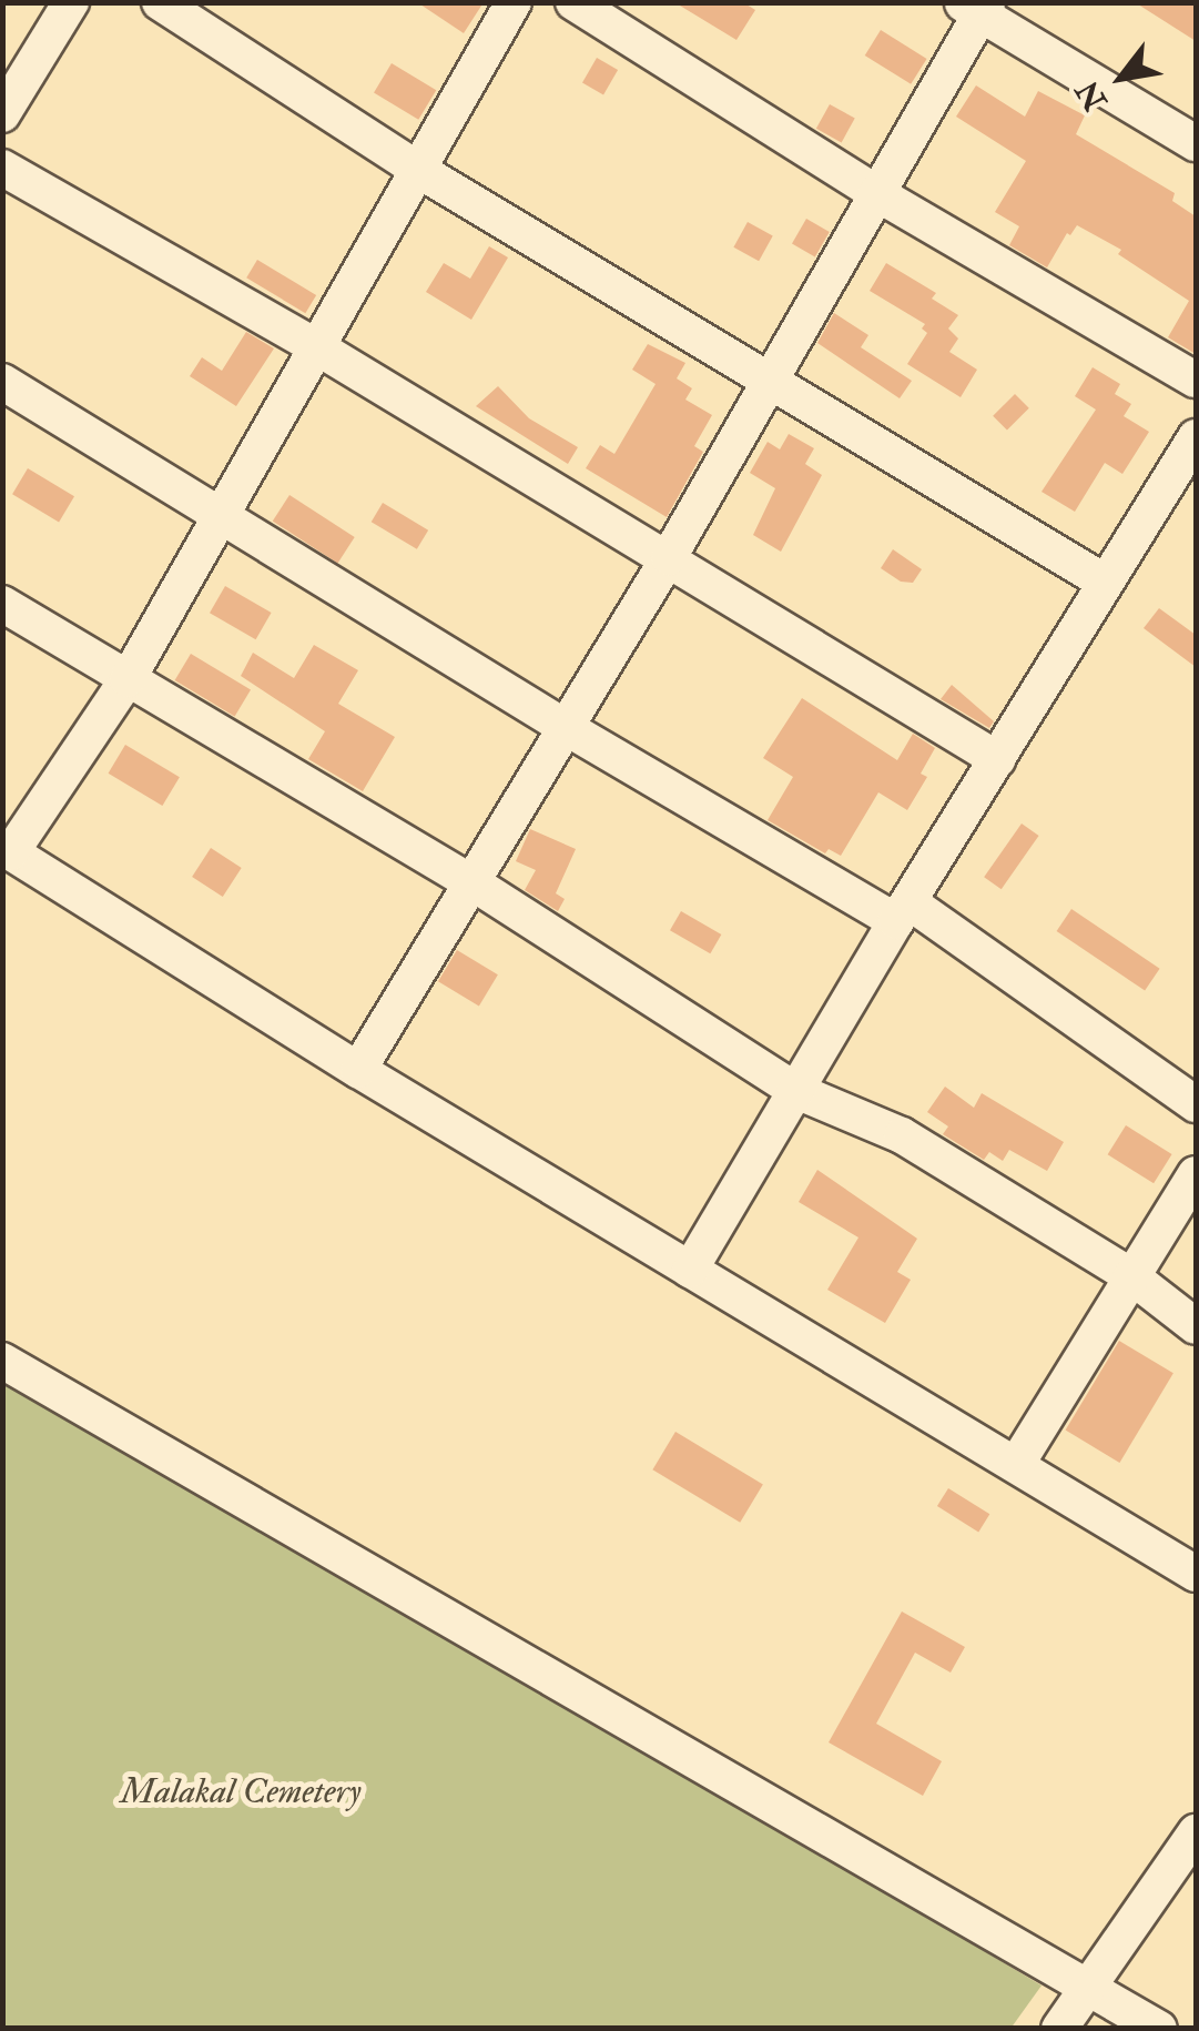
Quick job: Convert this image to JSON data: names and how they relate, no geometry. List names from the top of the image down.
{
  "parks": ["Malakal Cemetery"],
  "north": "bottom left"
}
